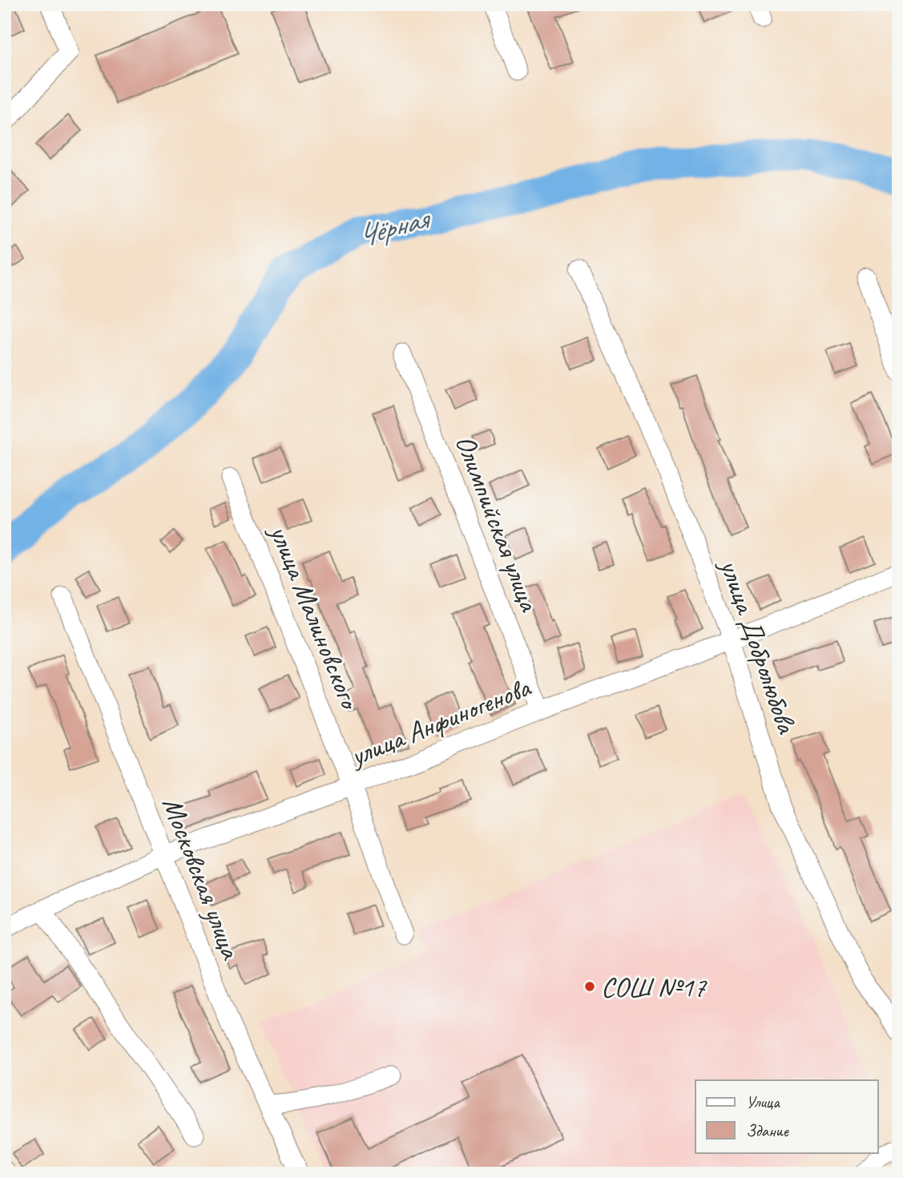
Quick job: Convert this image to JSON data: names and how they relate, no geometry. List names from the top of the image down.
{
  "streets": {
    "street": [
      "Олимпийская улица",
      "улица Малиновского",
      "улица Добролюбова",
      "улица Анфиногенова",
      "Московская улица"
    ]
  },
  "crossings": [
    ["Олимпийская улица", "улица Анфиногенова"],
    ["улица Малиновского", "улица Анфиногенова"],
    ["улица Добролюбова", "улица Анфиногенова"],
    ["улица Анфиногенова", "Московская улица"]
  ],
  "water": ["Чёрная"],
  "places": ["СОШ №17"],
  "legend": ["Улица", "Здание"]
}
